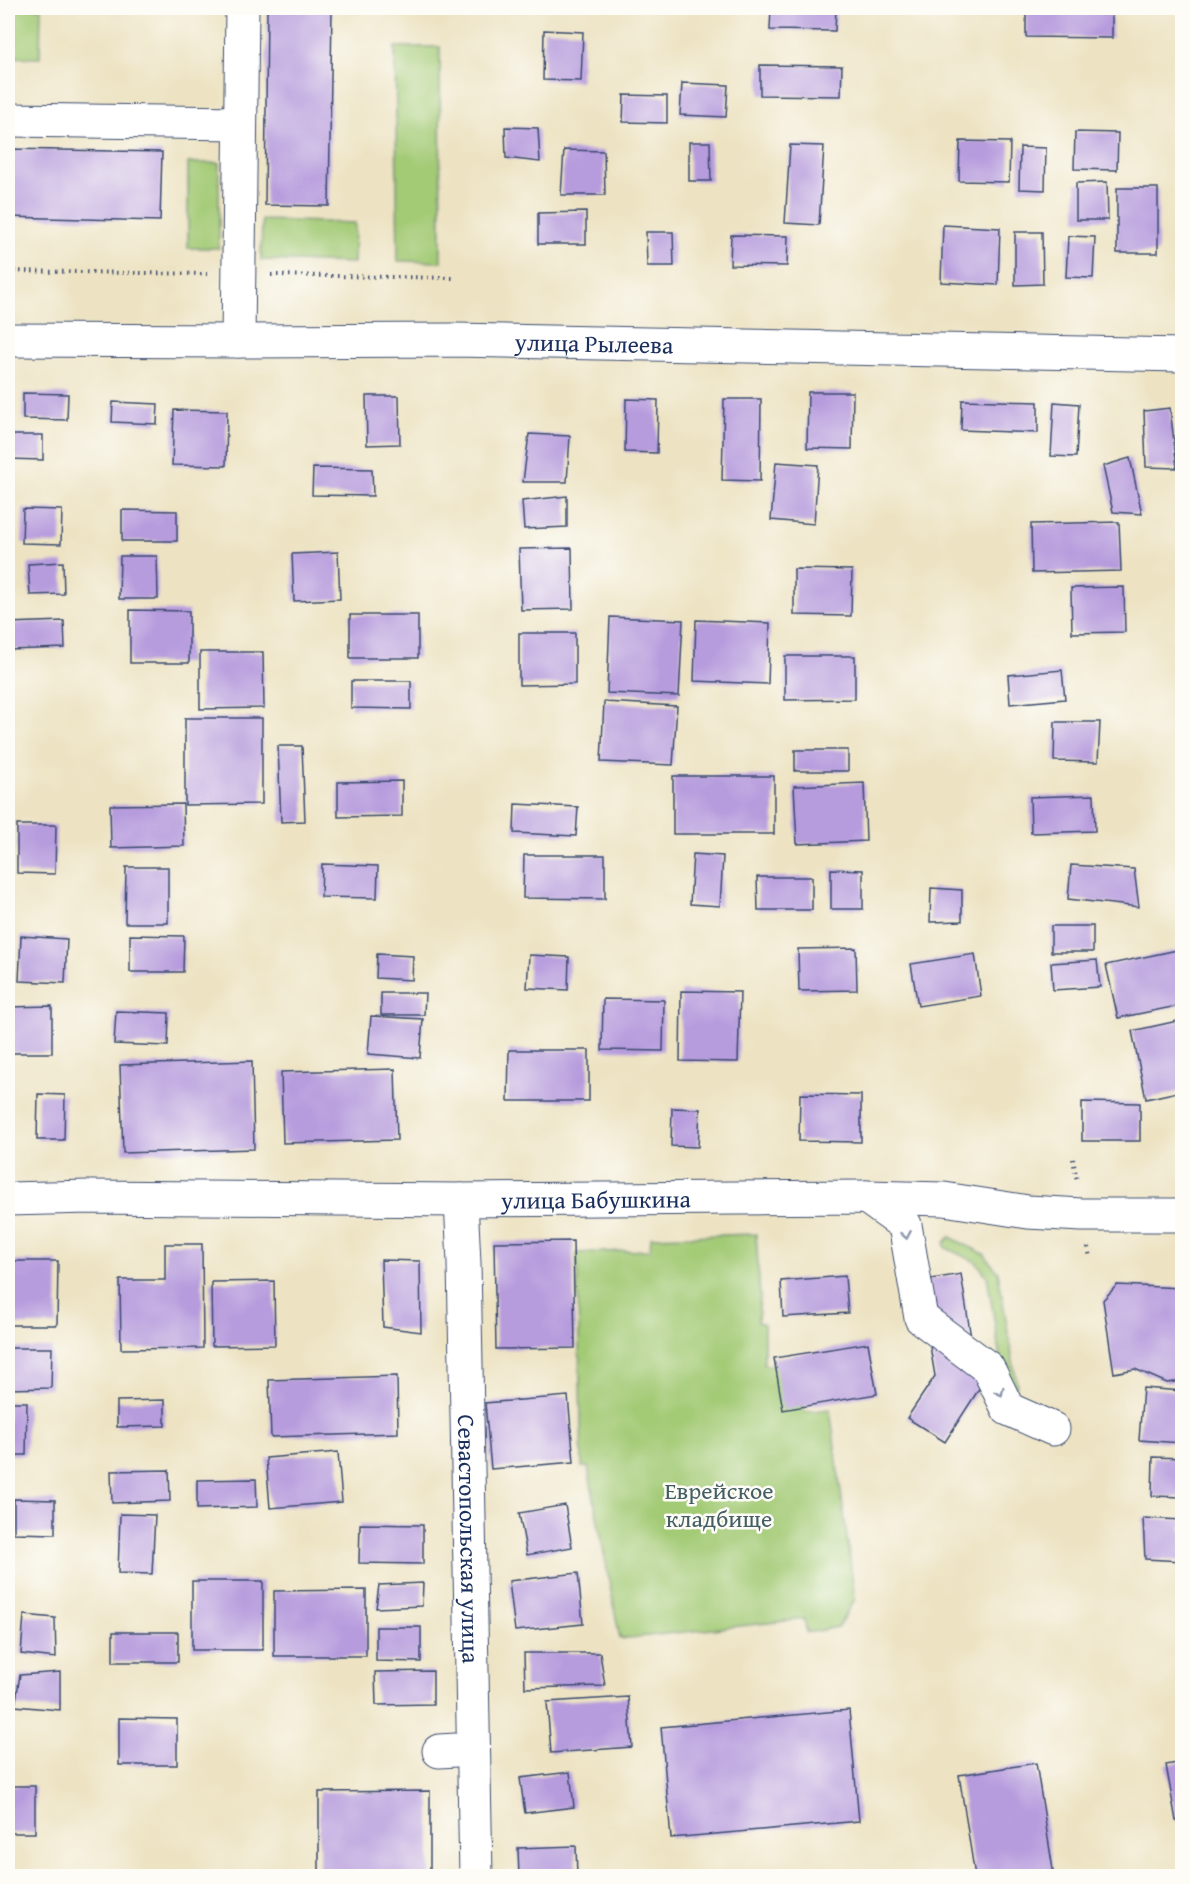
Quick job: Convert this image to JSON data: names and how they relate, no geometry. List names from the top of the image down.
{
  "streets": {
    "street": ["улица Рылеева", "улица Бабушкина", "Севастопольская улица"]
  },
  "crossings": [
    ["улица Бабушкина", "Севастопольская улица"]
  ],
  "parks": ["Еврейское кладбище"]
}
